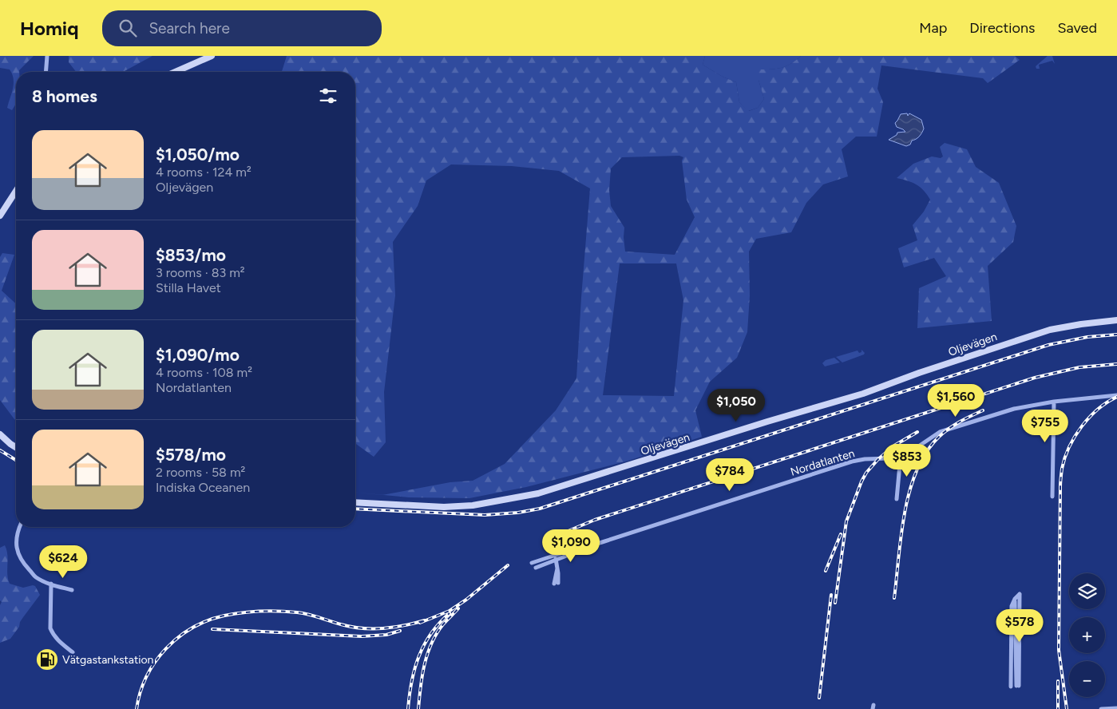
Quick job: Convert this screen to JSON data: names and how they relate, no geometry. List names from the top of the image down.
{
  "streets": {
    "street": ["Oljevägen", "Nordatlanten"]
  },
  "places": {
    "fuel station": ["Vätgastankstation"]
  },
  "page": {
    "header": "Homiq",
    "search": "Search here",
    "nav": ["Map", "Directions", "Saved"],
    "heading": "8 homes",
    "list": [
      {
        "name": "$1,050/mo",
        "note": "4 rooms · 124 m² · Oljevägen"
      },
      {
        "name": "$853/mo",
        "note": "3 rooms · 83 m² · Stilla Havet"
      },
      {
        "name": "$1,090/mo",
        "note": "4 rooms · 108 m² · Nordatlanten"
      },
      {
        "name": "$578/mo",
        "note": "2 rooms · 58 m² · Indiska Oceanen"
      }
    ],
    "price": [
      "$1,560",
      "$1,050",
      "$755",
      "$853",
      "$784",
      "$1,090",
      "$624",
      "$578"
    ],
    "map_buttons": ["+", "−"]
  }
}
